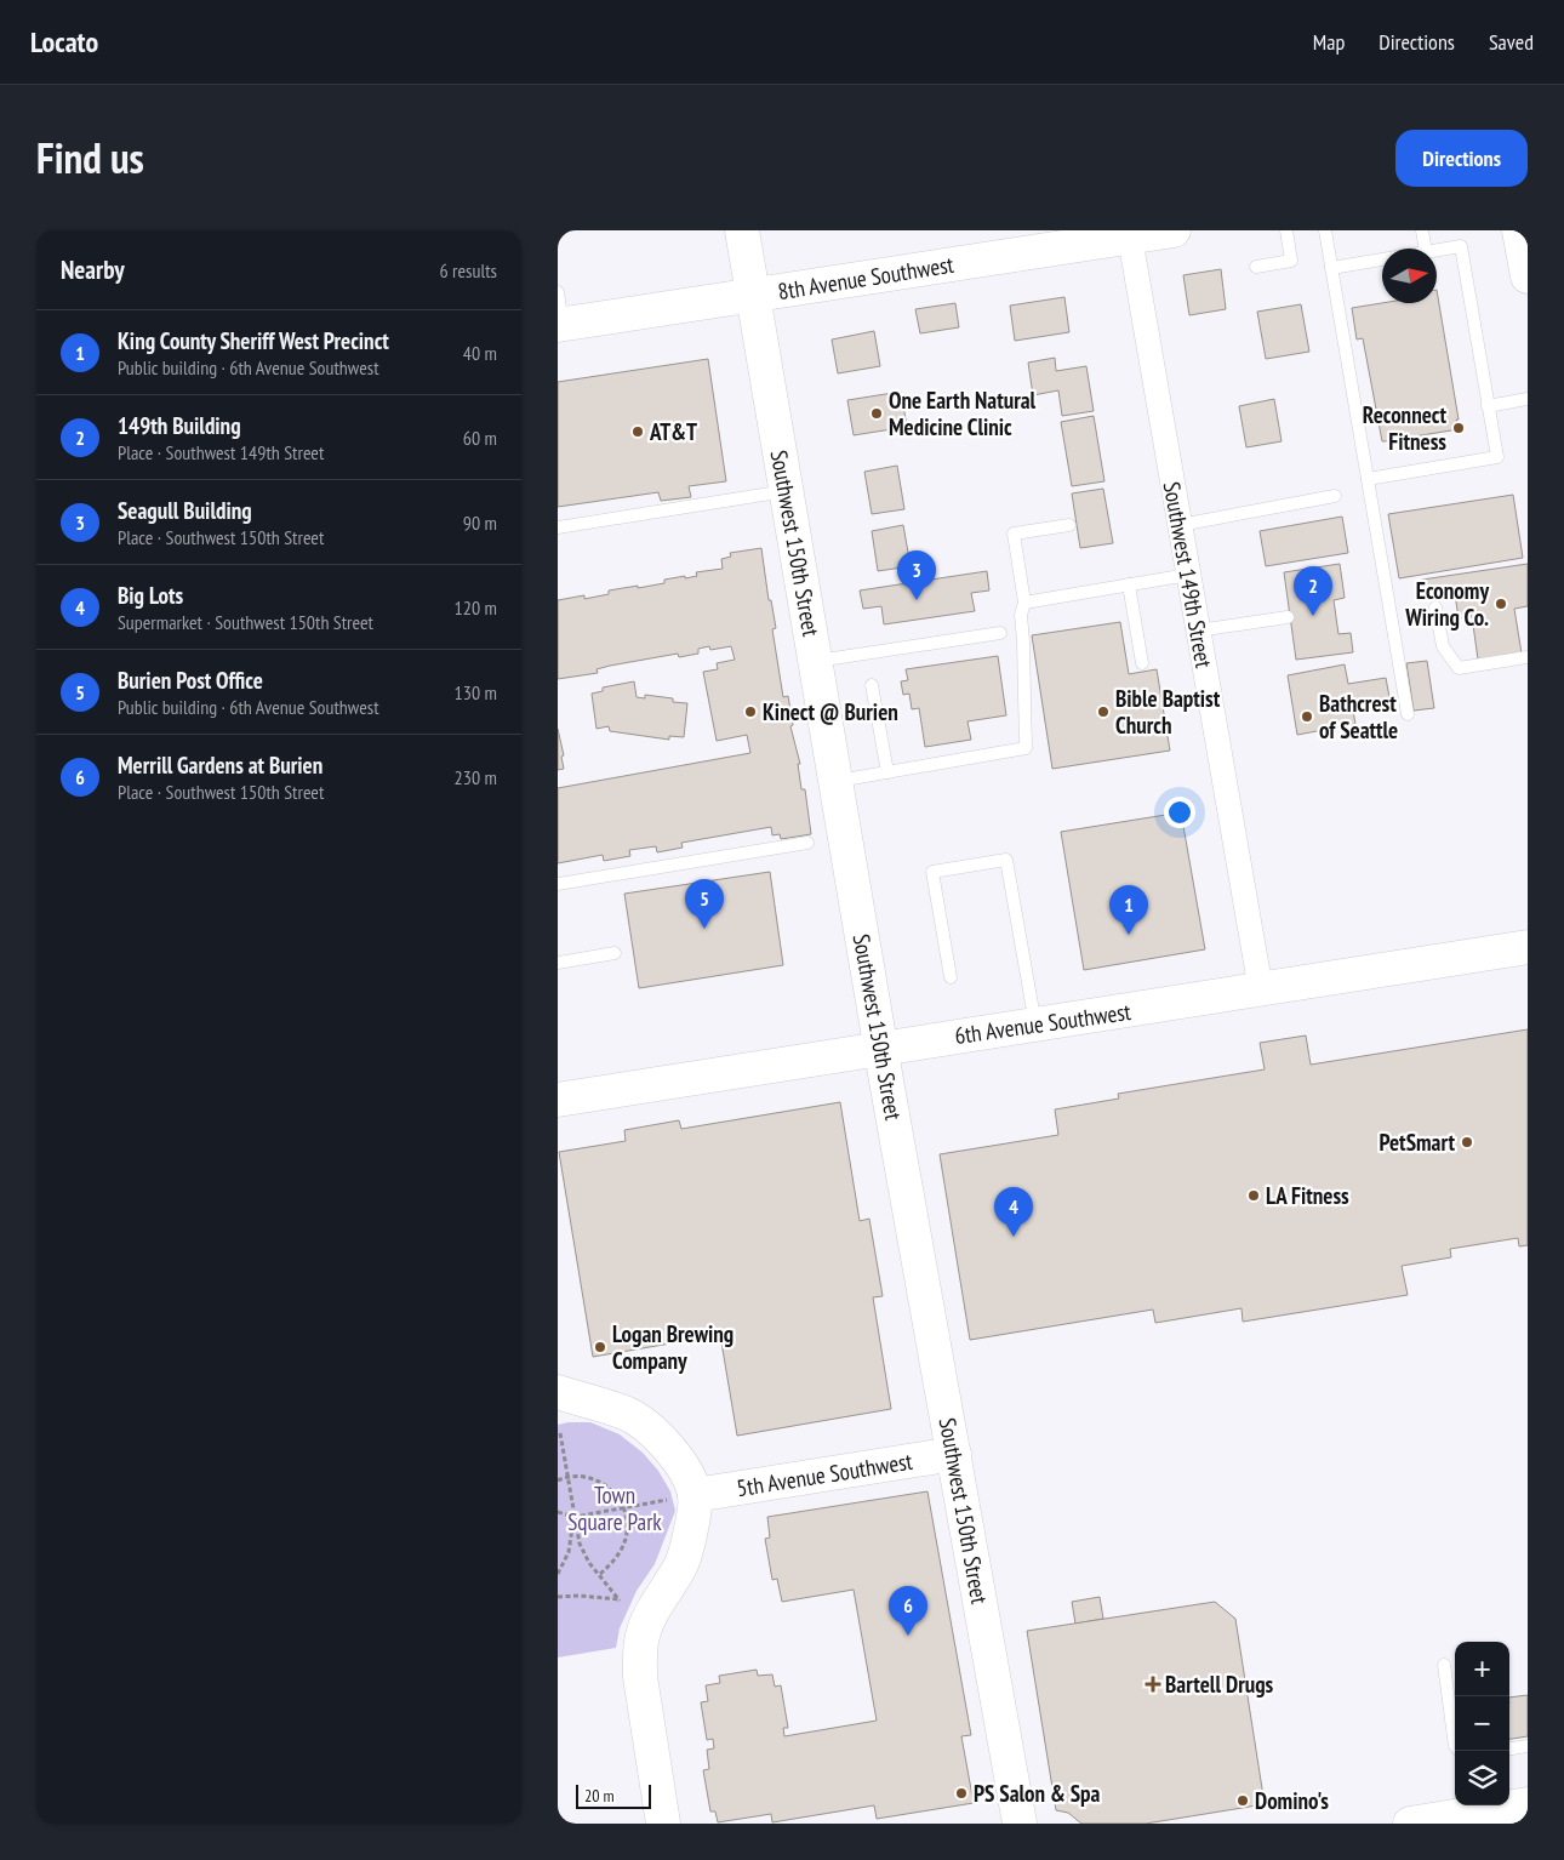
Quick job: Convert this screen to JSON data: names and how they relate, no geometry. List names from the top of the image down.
{
  "streets": {
    "street": [
      "8th Avenue Southwest",
      "Southwest 150th Street",
      "Southwest 149th Street",
      "6th Avenue Southwest",
      "5th Avenue Southwest"
    ]
  },
  "crossings": [
    ["8th Avenue Southwest", "Southwest 150th Street"],
    ["8th Avenue Southwest", "Southwest 149th Street"],
    ["Southwest 150th Street", "6th Avenue Southwest"],
    ["Southwest 150th Street", "5th Avenue Southwest"],
    ["Southwest 149th Street", "6th Avenue Southwest"]
  ],
  "parks": ["Town Square Park"],
  "places": {
    "other": [
      "One Earth Natural Medicine Clinic",
      "Reconnect Fitness",
      "AT&T",
      "Economy Wiring Co.",
      "Kinect @ Burien",
      "Bible Baptist Church",
      "Bathcrest of Seattle",
      "PetSmart",
      "LA Fitness",
      "Logan Brewing Company",
      "PS Salon & Spa",
      "Domino's"
    ],
    "health": ["Bartell Drugs"]
  },
  "scale_bar": "20 m",
  "north": "right",
  "page": {
    "header": "Locato",
    "nav": ["Map", "Directions", "Saved"],
    "title": "Find us",
    "buttons": "Directions",
    "heading": ["Nearby", "6 results"],
    "list": [
      {
        "mark": "1",
        "name": "King County Sheriff West Precinct",
        "note": "Public building · 6th Avenue Southwest",
        "value": "40 m"
      },
      {
        "mark": "2",
        "name": "149th Building",
        "note": "Place · Southwest 149th Street",
        "value": "60 m"
      },
      {
        "mark": "3",
        "name": "Seagull Building",
        "note": "Place · Southwest 150th Street",
        "value": "90 m"
      },
      {
        "mark": "4",
        "name": "Big Lots",
        "note": "Supermarket · Southwest 150th Street",
        "value": "120 m"
      },
      {
        "mark": "5",
        "name": "Burien Post Office",
        "note": "Public building · 6th Avenue Southwest",
        "value": "130 m"
      },
      {
        "mark": "6",
        "name": "Merrill Gardens at Burien",
        "note": "Place · Southwest 150th Street",
        "value": "230 m"
      }
    ],
    "pins": [
      "3",
      "2",
      "5",
      "1",
      "4",
      "6"
    ],
    "map_buttons": ["+", "−"],
    "scale": "20 m"
  }
}
